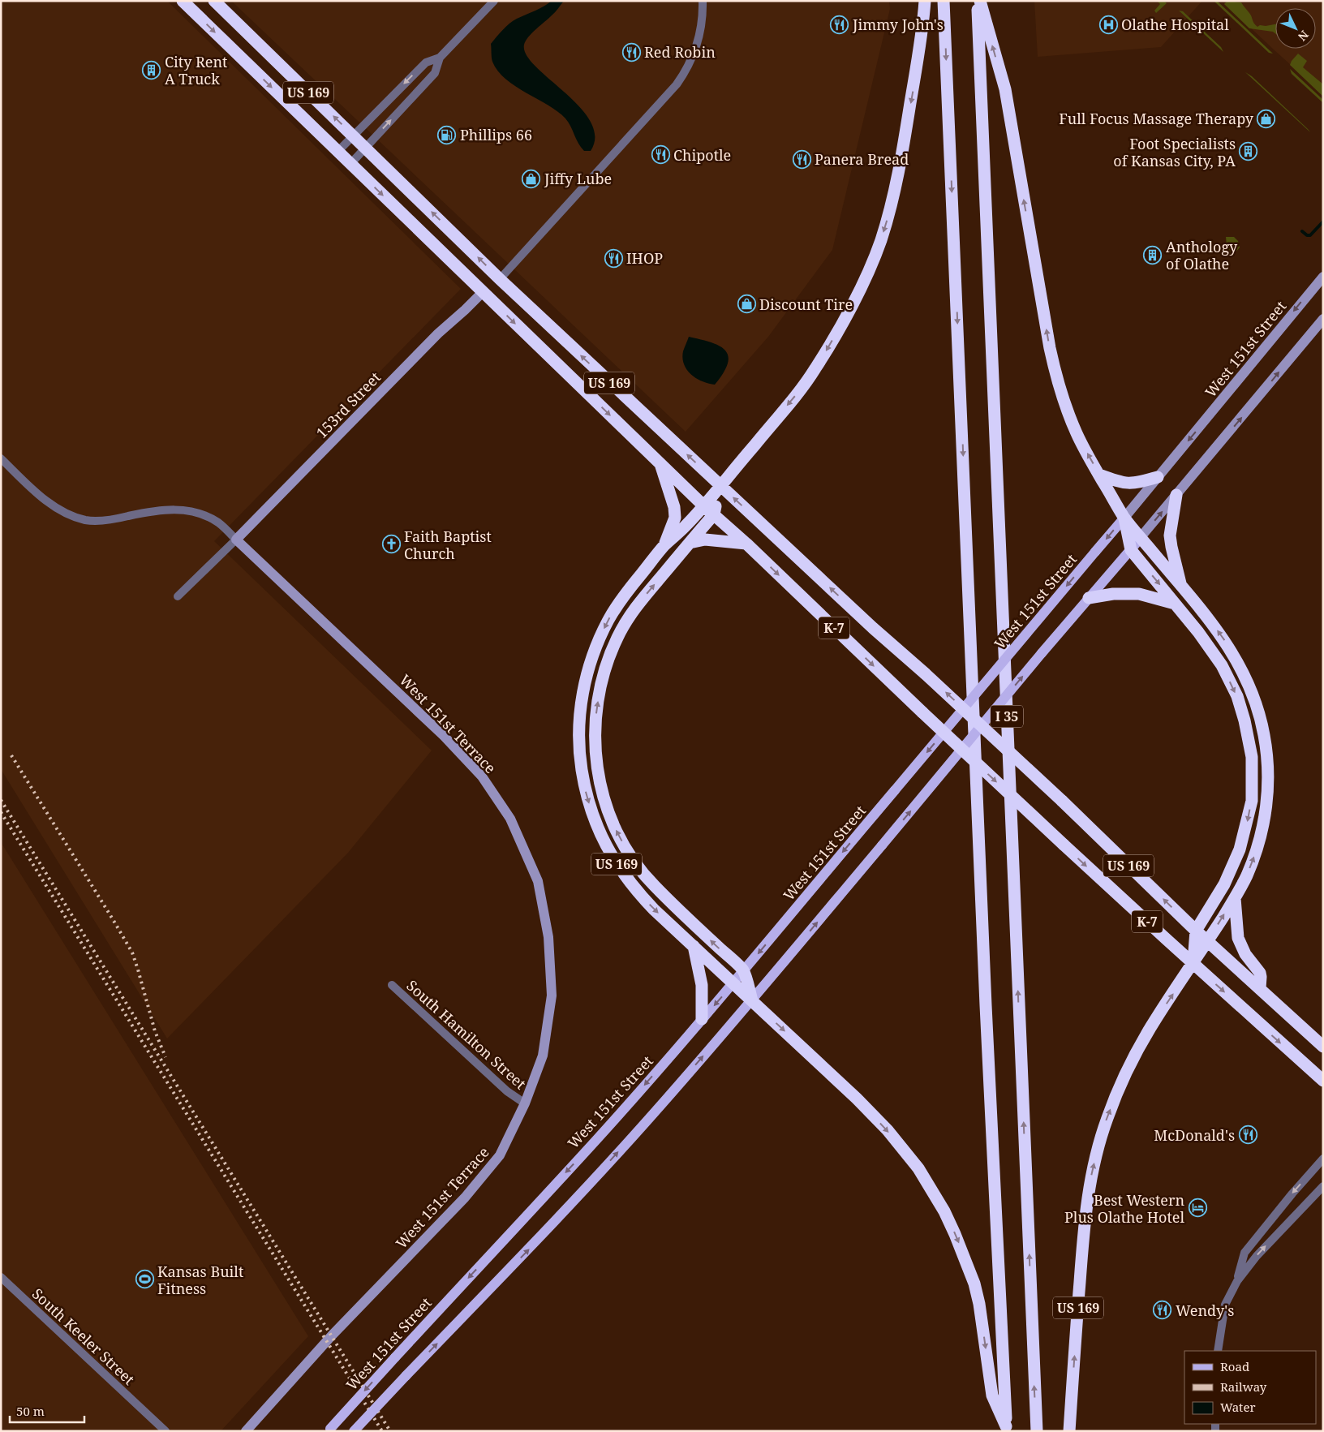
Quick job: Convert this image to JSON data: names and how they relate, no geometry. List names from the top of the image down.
{
  "streets": {
    "highway": ["US 169", "K-7", "I 35"],
    "main road": ["West 151st Street"],
    "street": [
      "153rd Street",
      "West 151st Terrace",
      "South Hamilton Street",
      "South Keeler Street"
    ]
  },
  "crossings": [
    ["US 169", "West 151st Street"],
    ["US 169", "153rd Street"],
    ["US 169", "K-7"],
    ["US 169", "I 35"],
    ["153rd Street", "West 151st Terrace"],
    ["West 151st Terrace", "South Hamilton Street"]
  ],
  "one_way": ["West 151st Street"],
  "places": {
    "restaurant": [
      "Jimmy John's",
      "Red Robin",
      "Chipotle",
      "Panera Bread",
      "IHOP",
      "McDonald's",
      "Wendy's"
    ],
    "hospital": ["Olathe Hospital"],
    "building": ["City Rent A Truck", "Foot Specialists of Kansas City, PA", "Anthology of Olathe"],
    "shop": ["Full Focus Massage Therapy", "Jiffy Lube", "Discount Tire"],
    "fuel station": ["Phillips 66"],
    "church": ["Faith Baptist Church"],
    "hotel": ["Best Western Plus Olathe Hotel"],
    "sports": ["Kansas Built Fitness"]
  },
  "legend": ["Road", "Railway", "Water"],
  "scale_bar": "50 m",
  "north": "bottom right"
}
